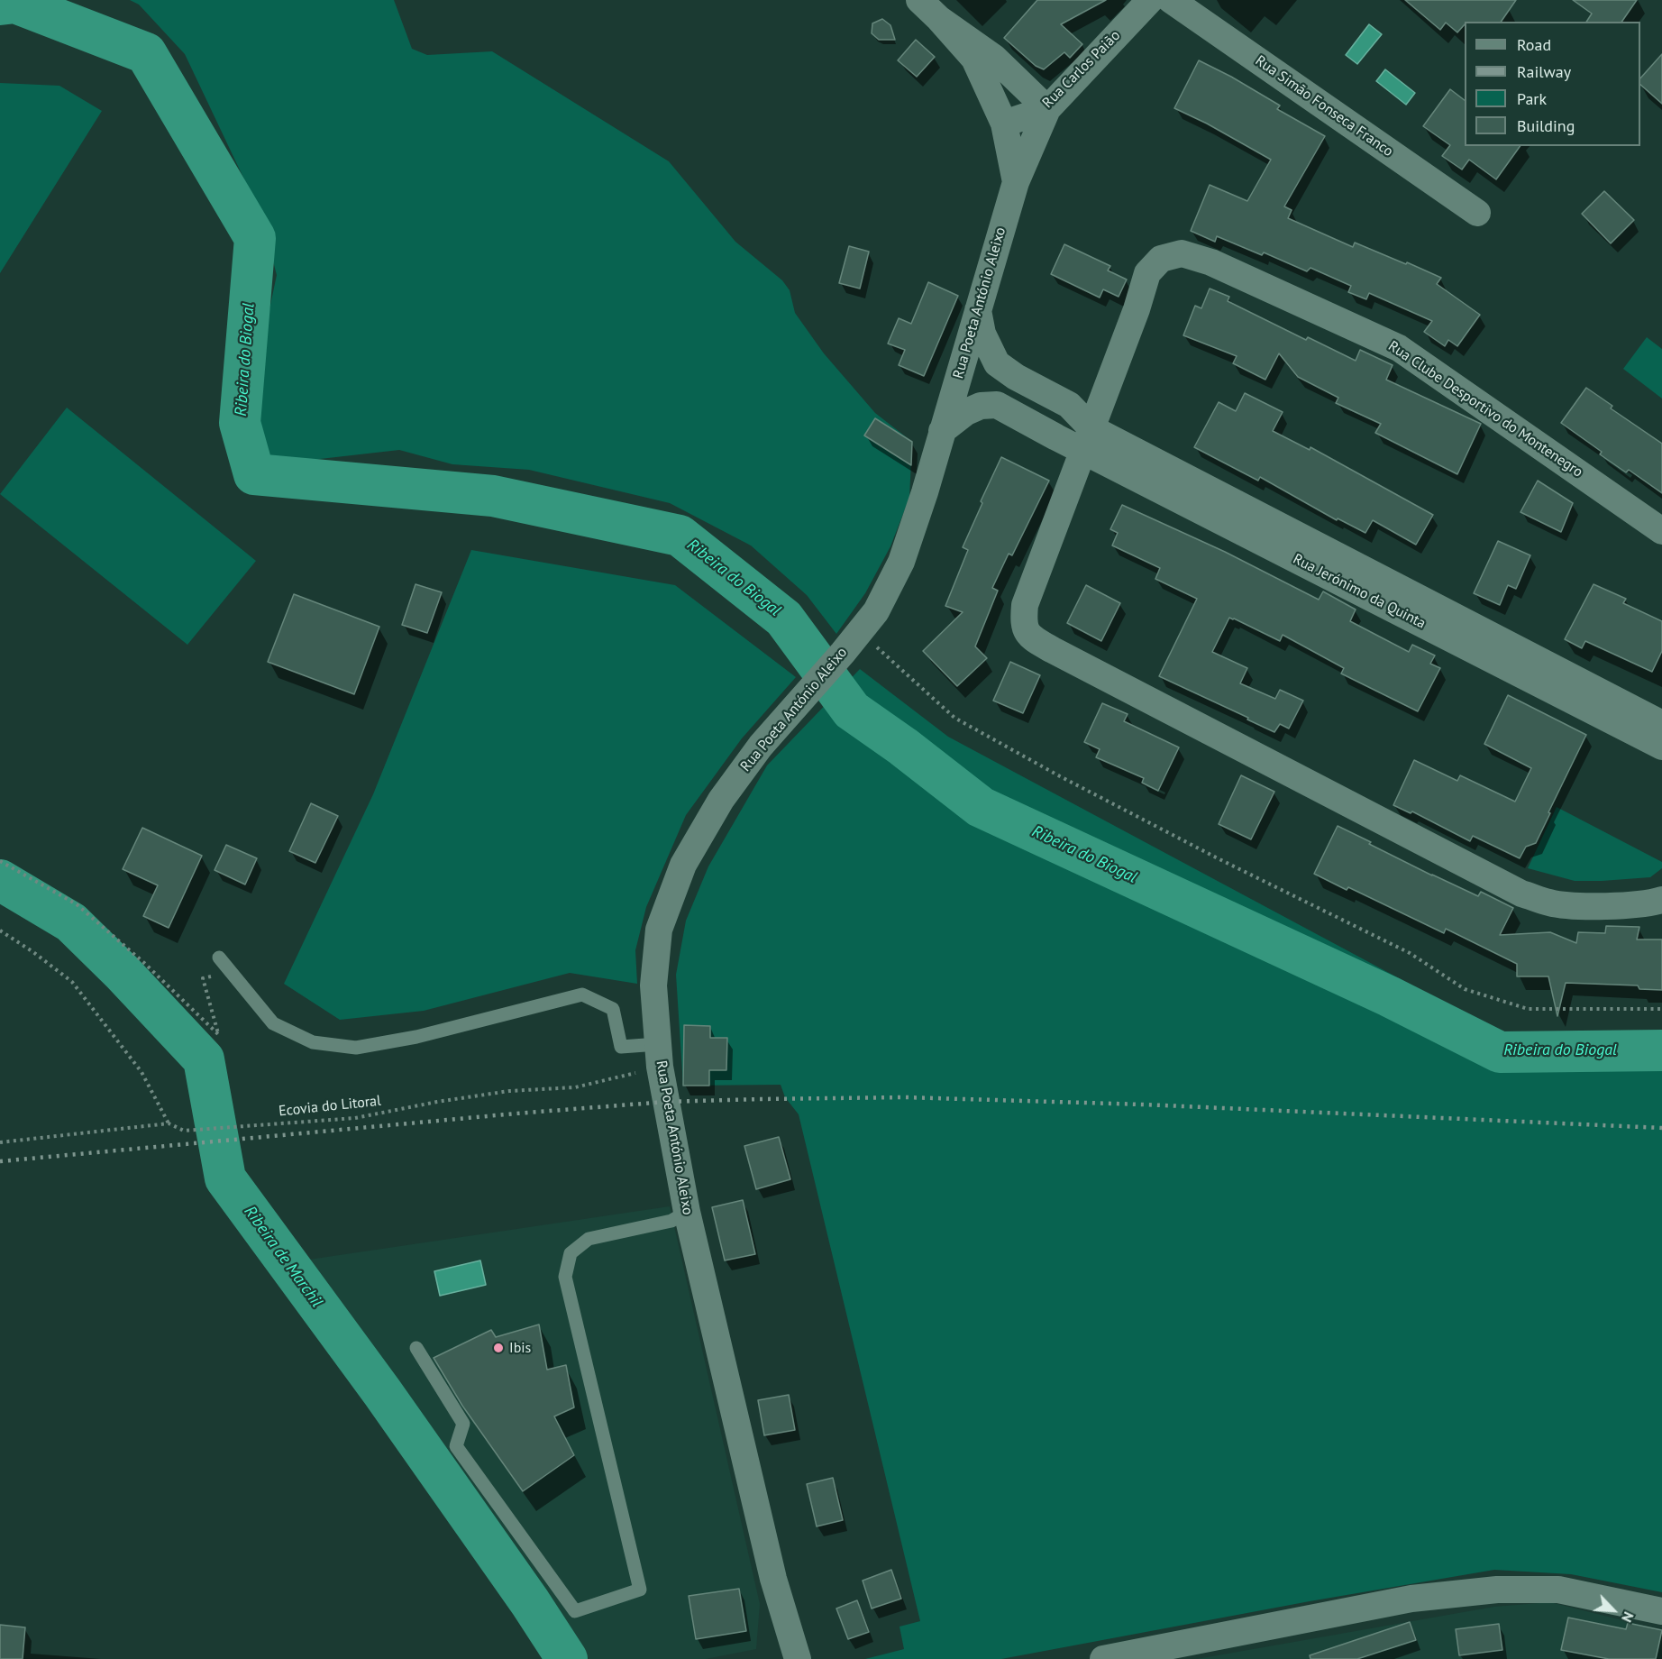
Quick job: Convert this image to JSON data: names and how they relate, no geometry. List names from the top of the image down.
{
  "streets": {
    "street": [
      "Rua Carlos Paião",
      "Rua Simão Fonseca Franco",
      "Rua Poeta António Aleixo",
      "Rua Clube Desportivo do Montenegro",
      "Rua Jerónimo da Quinta"
    ],
    "path": ["Ecovia do Litoral"]
  },
  "crossings": [
    ["Rua Carlos Paião", "Rua Poeta António Aleixo"],
    ["Rua Poeta António Aleixo", "Rua Jerónimo da Quinta"],
    ["Rua Poeta António Aleixo", "Ecovia do Litoral"],
    ["Rua Clube Desportivo do Montenegro", "Rua Jerónimo da Quinta"]
  ],
  "water": ["Ribeira do Biogal", "Ribeira de Marchil"],
  "places": ["Ibis"],
  "legend": [
    "Road",
    "Railway",
    "Park",
    "Building"
  ],
  "north": "bottom right"
}
